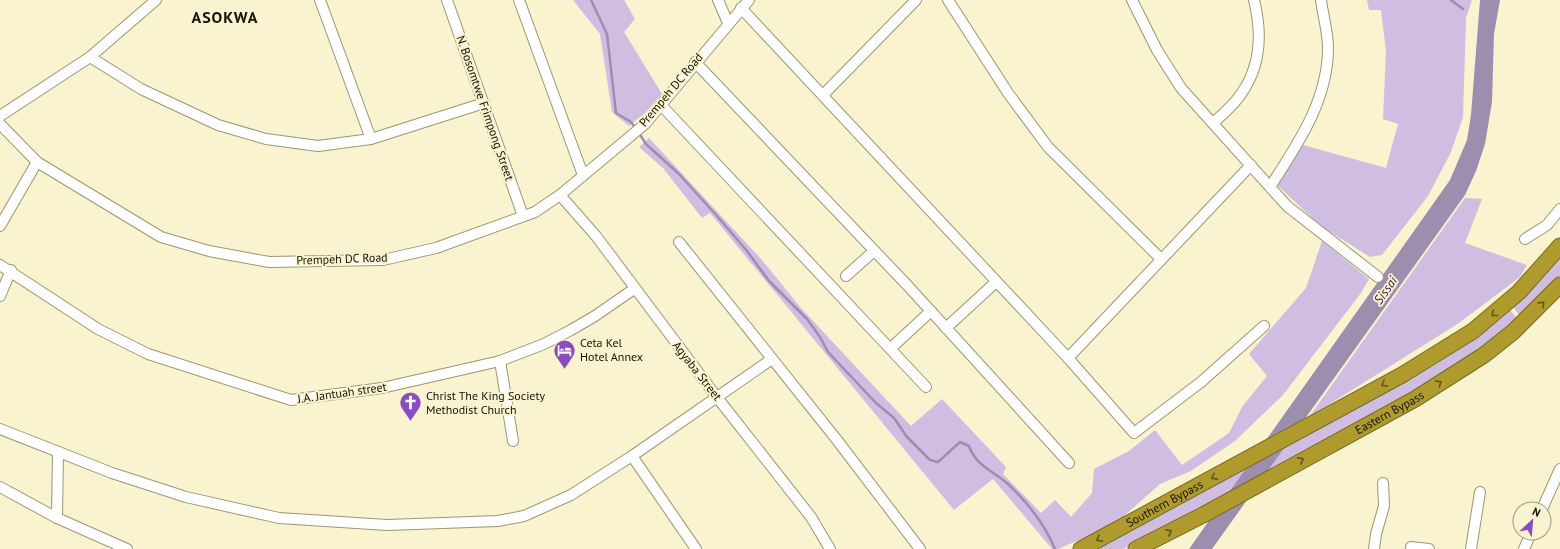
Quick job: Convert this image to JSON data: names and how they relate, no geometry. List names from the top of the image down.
{
  "streets": {
    "highway": ["Eastern Bypass", "Southern Bypass"],
    "street": [
      "Prempeh DC Road",
      "N. Bosomtwe Frimpong Street",
      "Agyaba Street",
      "J.A. Jantuah street"
    ]
  },
  "crossings": [
    ["Prempeh DC Road", "N. Bosomtwe Frimpong Street"],
    ["Prempeh DC Road", "Agyaba Street"],
    ["Agyaba Street", "J.A. Jantuah street"]
  ],
  "one_way": ["Eastern Bypass", "Southern Bypass"],
  "districts": ["ASOKWA"],
  "water": ["Sissai"],
  "places": {
    "hotel": ["Ceta Kel Hotel Annex"],
    "church": ["Christ The King Society Methodist Church"]
  },
  "north": "top right"
}
